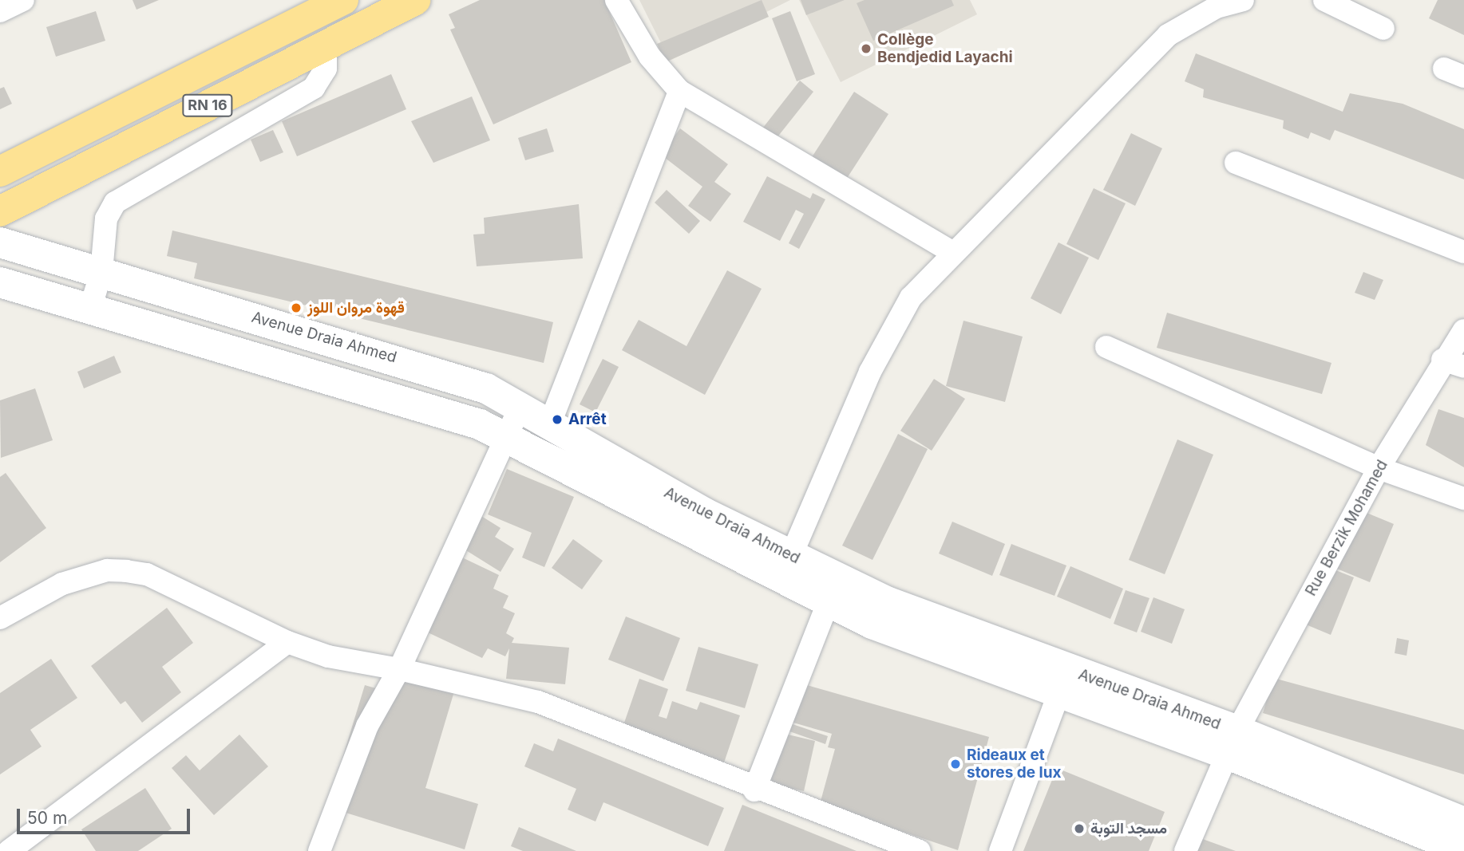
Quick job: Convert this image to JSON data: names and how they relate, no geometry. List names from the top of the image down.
{
  "streets": {
    "highway": ["RN 16"],
    "street": ["Avenue Draia Ahmed", "Rue Berzik Mohamed"]
  },
  "crossings": [
    ["Avenue Draia Ahmed", "Rue Berzik Mohamed"]
  ],
  "places": [
    "Collège Bendjedid Layachi",
    "قهوة مروان اللوز",
    "Arrêt",
    "Rideaux et stores de lux",
    "مسجد التوبة"
  ],
  "scale_bar": "50 m"
}
